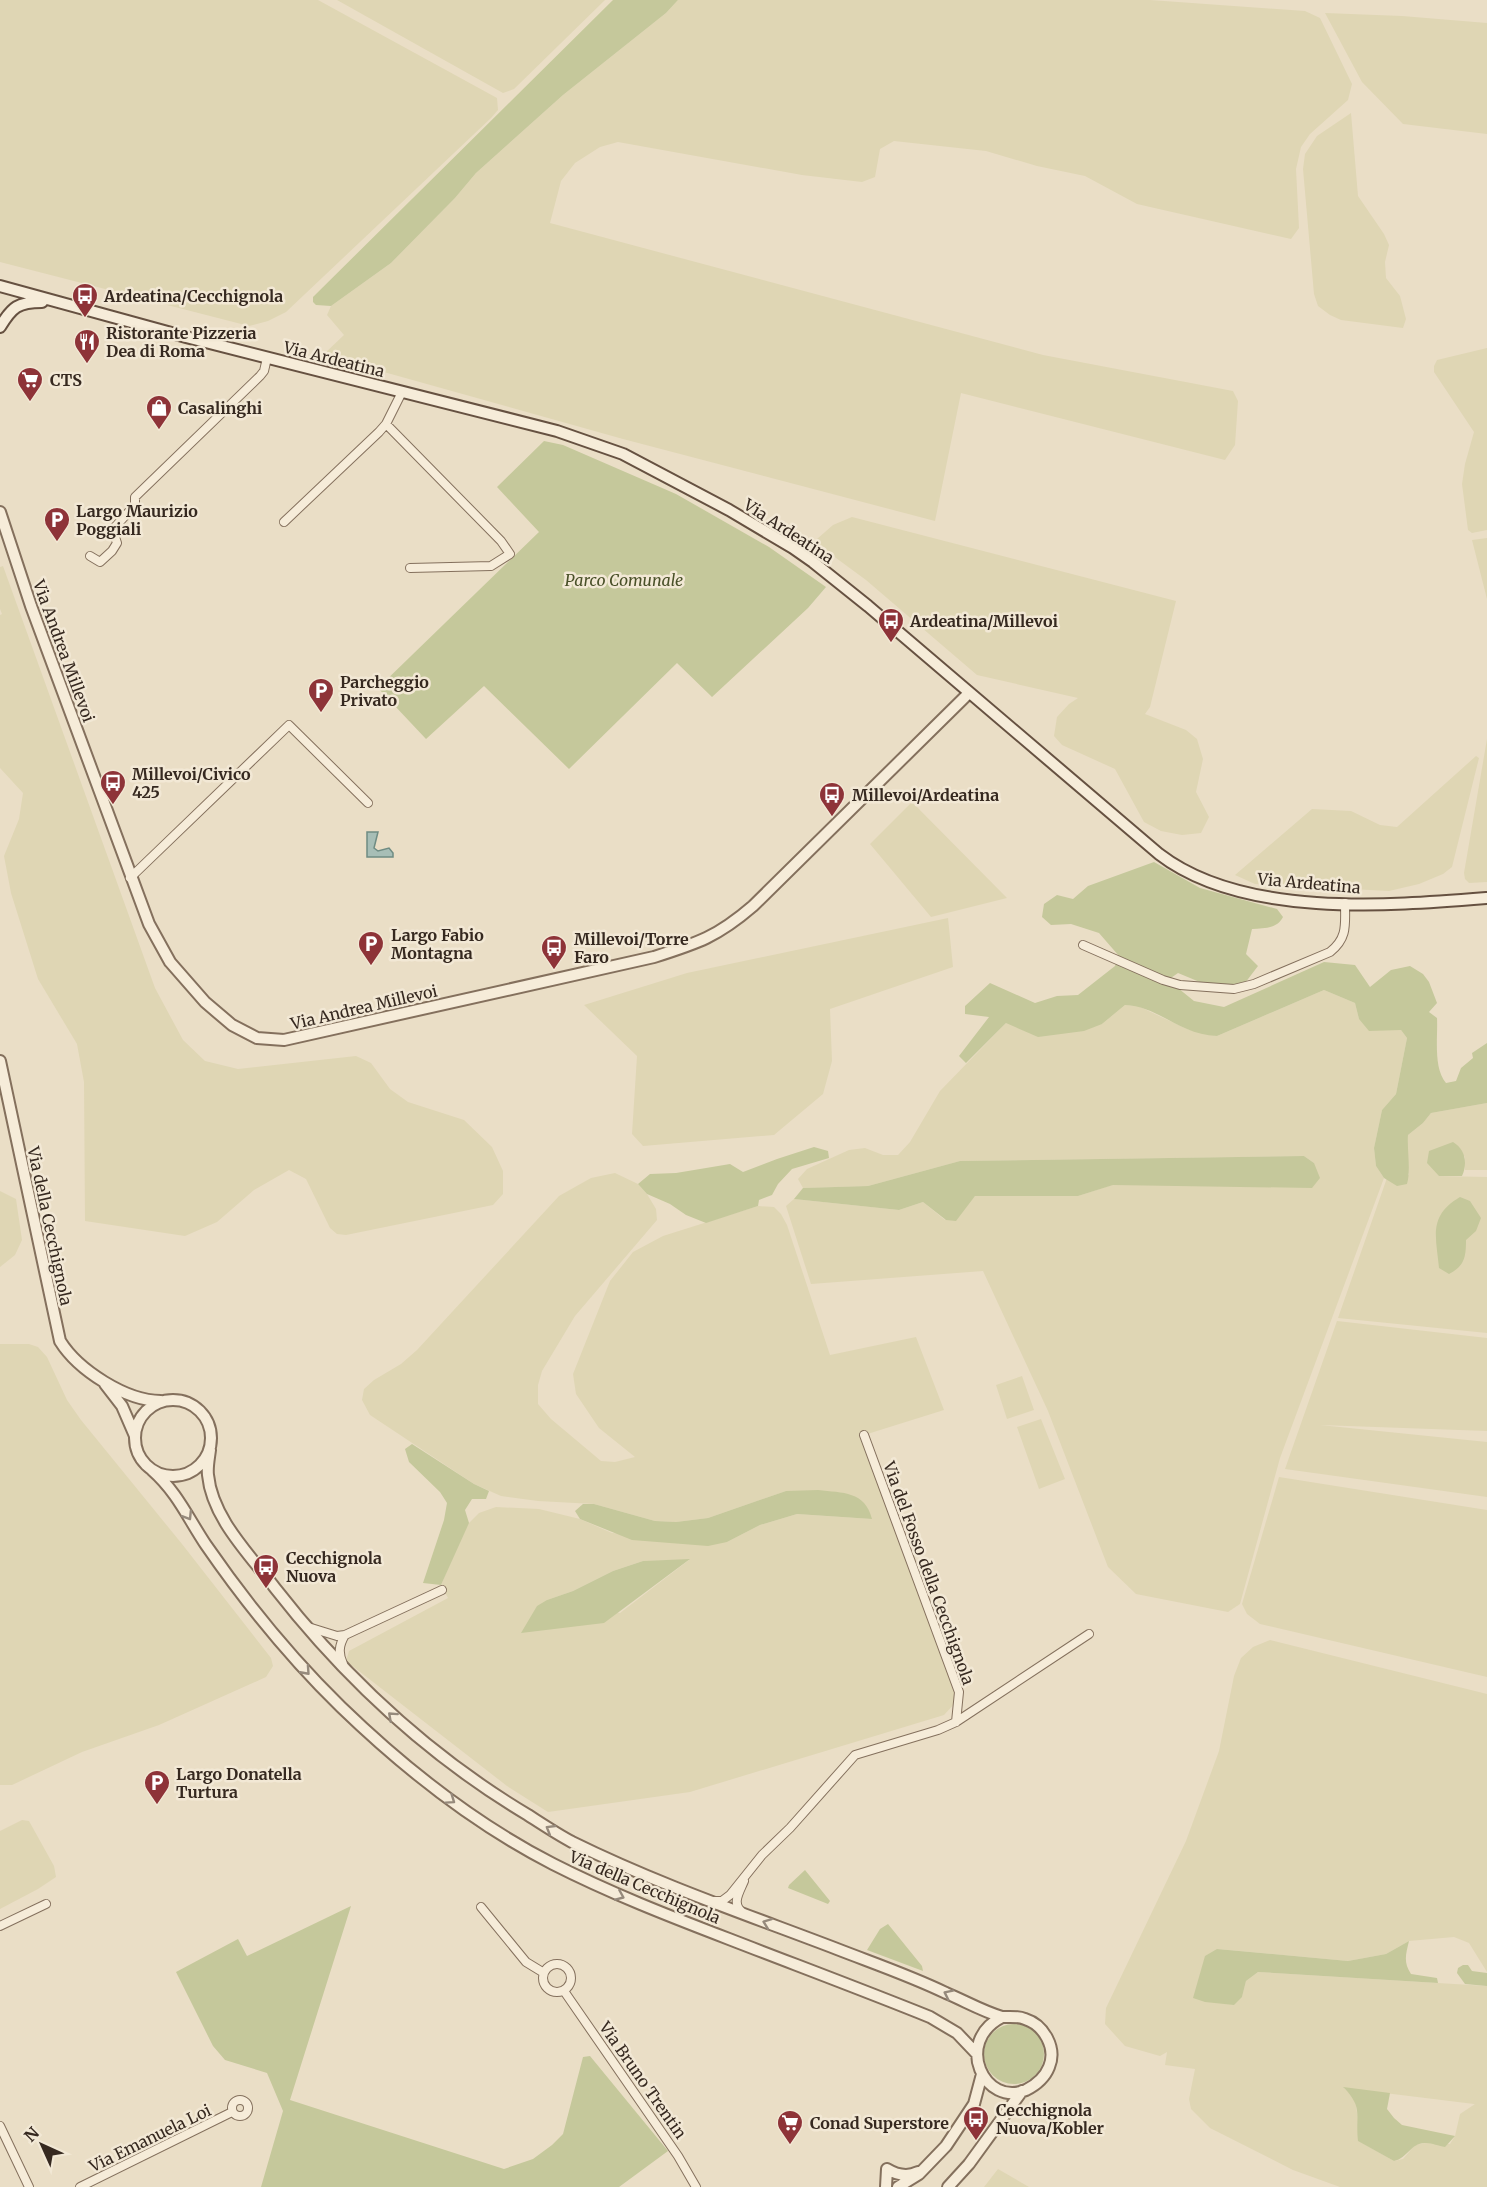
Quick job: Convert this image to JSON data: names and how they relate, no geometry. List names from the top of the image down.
{
  "streets": {
    "street": [
      "Via Ardeatina",
      "Via Andrea Millevoi",
      "Via della Cecchignola",
      "Via del Fosso della Cecchignola",
      "Via Bruno Trentin",
      "Via Emanuela Loi"
    ]
  },
  "crossings": [
    ["Via Ardeatina", "Via Andrea Millevoi"]
  ],
  "parks": ["Parco Comunale"],
  "places": {
    "bus stop": [
      "Ardeatina/Cecchignola",
      "Ardeatina/Millevoi",
      "Millevoi/Civico 425",
      "Millevoi/Ardeatina",
      "Millevoi/Torre Faro",
      "Cecchignola Nuova",
      "Cecchignola Nuova/Kobler"
    ],
    "restaurant": ["Ristorante Pizzeria Dea di Roma"],
    "supermarket": ["CTS", "Conad Superstore"],
    "shop": ["Casalinghi"],
    "parking": [
      "Largo Maurizio Poggiali",
      "Parcheggio Privato",
      "Largo Fabio Montagna",
      "Largo Donatella Turtura"
    ]
  },
  "north": "top left"
}
